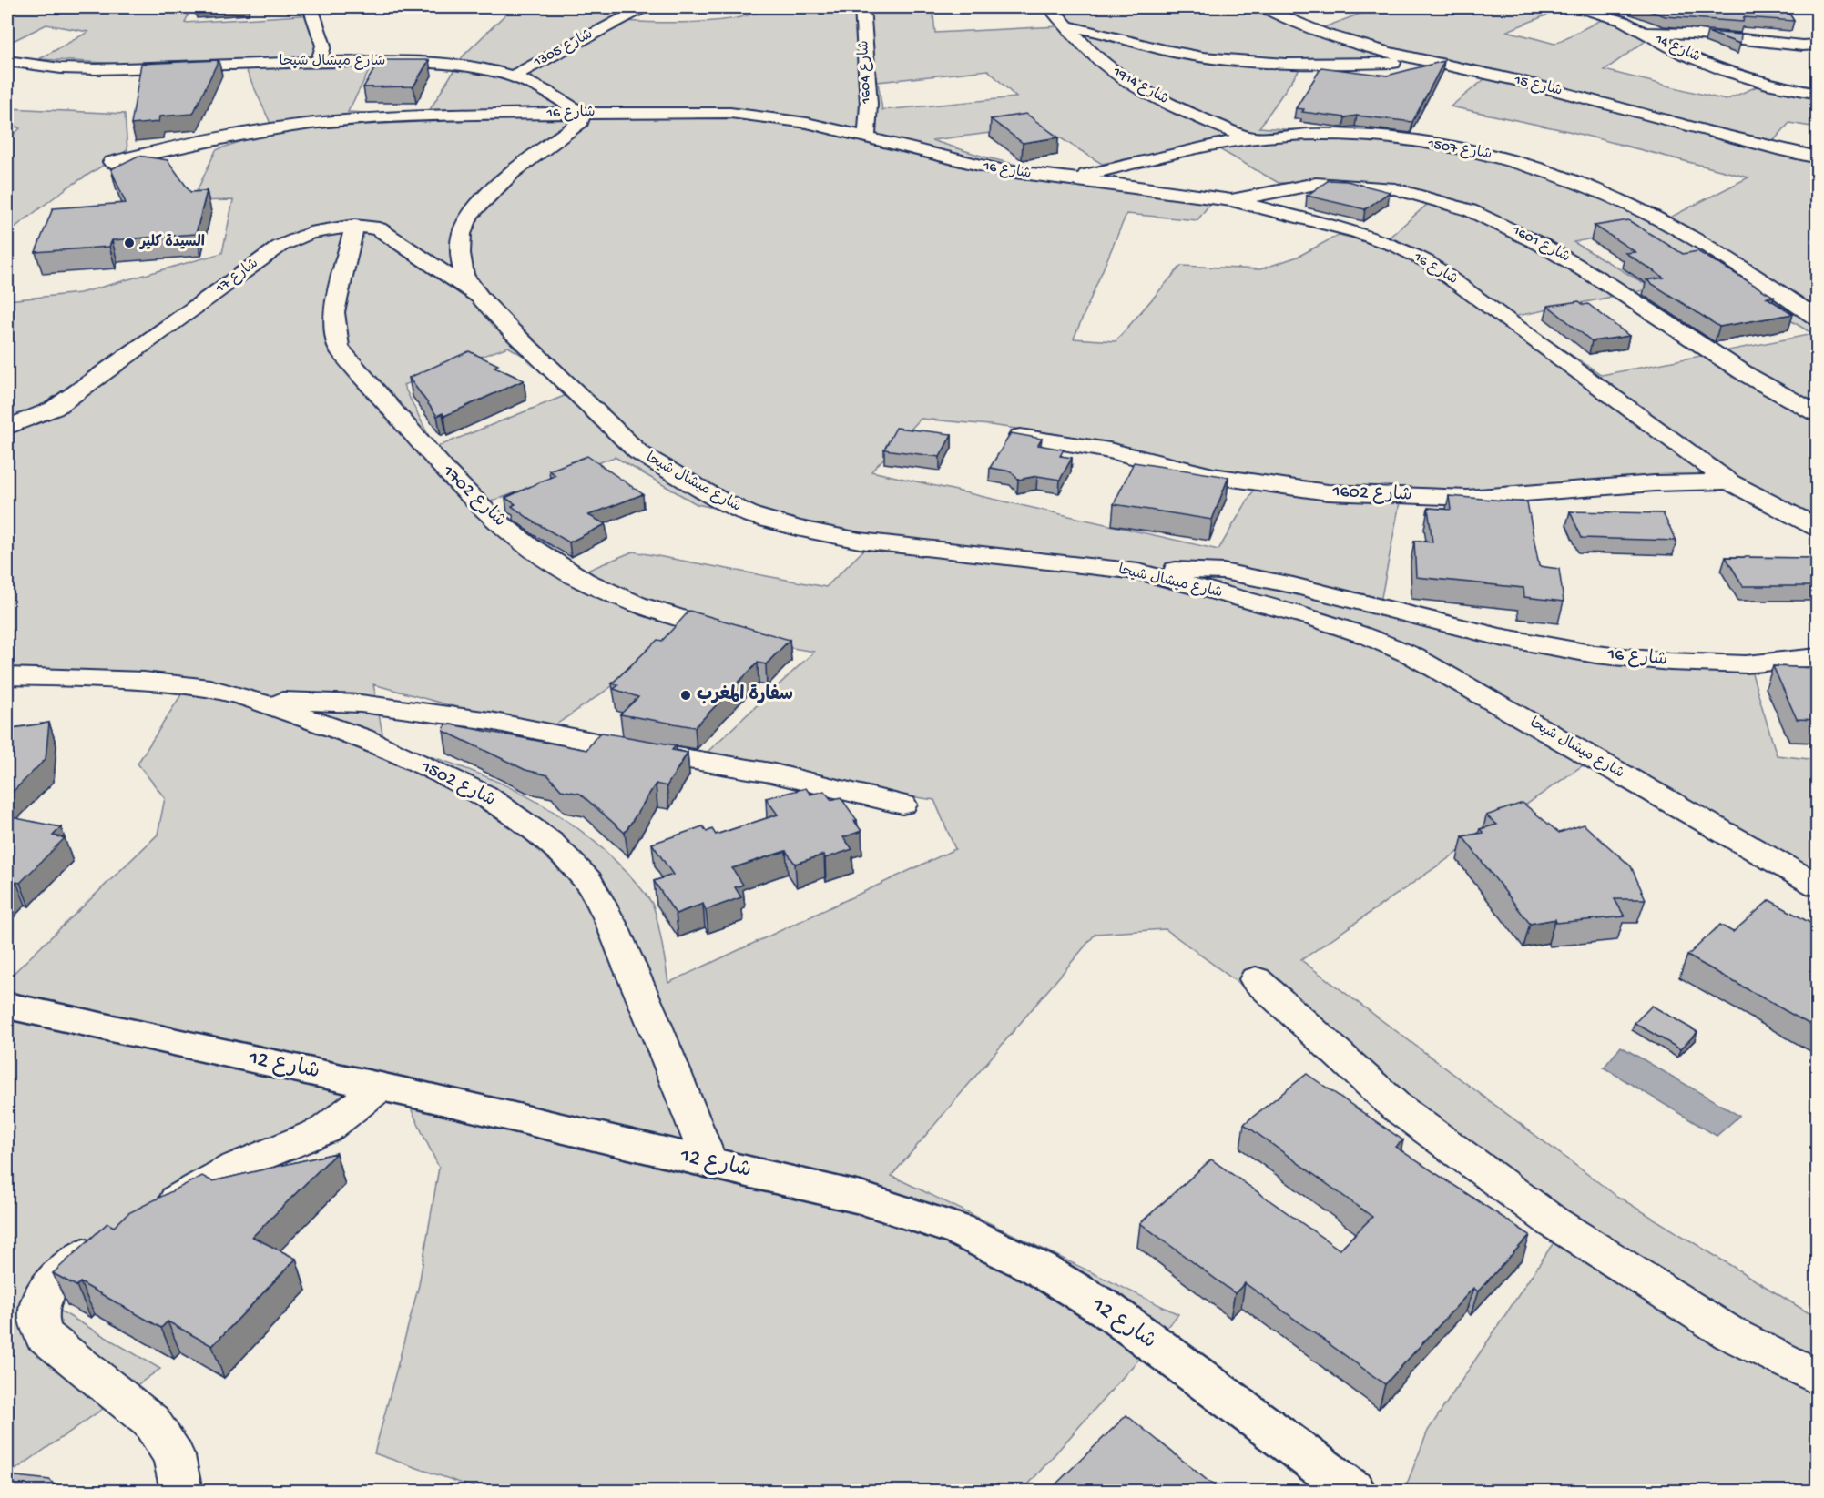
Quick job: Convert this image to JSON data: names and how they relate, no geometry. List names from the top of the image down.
{
  "streets": {
    "main road": ["شارع 12"],
    "street": [
      "شارع 1305",
      "شارع 14",
      "شارع ميشال شيحا",
      "شارع 1604",
      "شارع 1914",
      "شارع 15",
      "شارع 16",
      "شارع 1507",
      "شارع 1601",
      "شارع 17",
      "شارع 1602",
      "شارع 1702",
      "شارع 1502"
    ]
  },
  "crossings": [
    ["شارع 1305", "شارع ميشال شيحا"],
    ["شارع ميشال شيحا", "شارع 16"],
    ["شارع ميشال شيحا", "شارع 17"],
    ["شارع 1604", "شارع 16"],
    ["شارع 1914", "شارع 1507"],
    ["شارع 16", "شارع 1507"],
    ["شارع 16", "شارع 1601"],
    ["شارع 16", "شارع 1602"],
    ["شارع 17", "شارع 1702"],
    ["شارع 1502", "شارع 12"]
  ],
  "places": ["السيدة كلير", "سفارة المغرب"]
}
